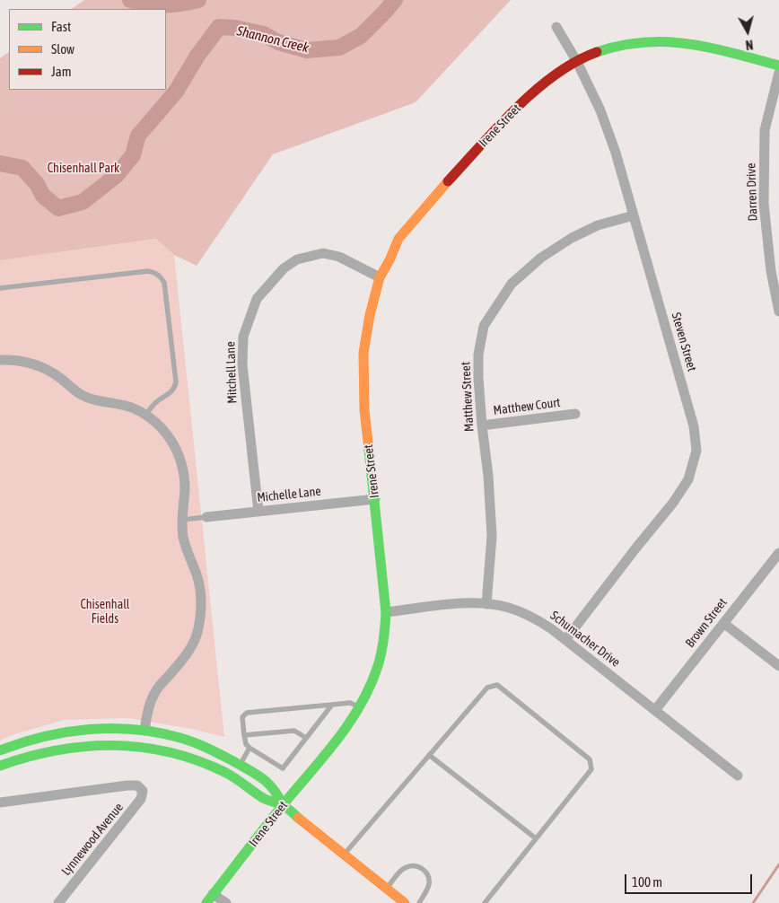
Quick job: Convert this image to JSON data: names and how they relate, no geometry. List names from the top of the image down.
{
  "streets": {
    "street": [
      "Irene Street",
      "Darren Drive",
      "Steven Street",
      "Mitchell Lane",
      "Matthew Street",
      "Matthew Court",
      "Michelle Lane",
      "Brown Street",
      "Schumacher Drive",
      "Lynnewood Avenue"
    ]
  },
  "crossings": [
    ["Irene Street", "Steven Street"],
    ["Irene Street", "Mitchell Lane"],
    ["Irene Street", "Michelle Lane"],
    ["Irene Street", "Schumacher Drive"],
    ["Steven Street", "Matthew Street"],
    ["Steven Street", "Schumacher Drive"],
    ["Mitchell Lane", "Michelle Lane"],
    ["Matthew Street", "Matthew Court"],
    ["Matthew Street", "Schumacher Drive"],
    ["Brown Street", "Schumacher Drive"]
  ],
  "water": ["Shannon Creek"],
  "parks": ["Chisenhall Park", "Chisenhall Fields"],
  "legend": ["Fast", "Slow", "Jam"],
  "scale_bar": "100 m",
  "north": "bottom"
}
